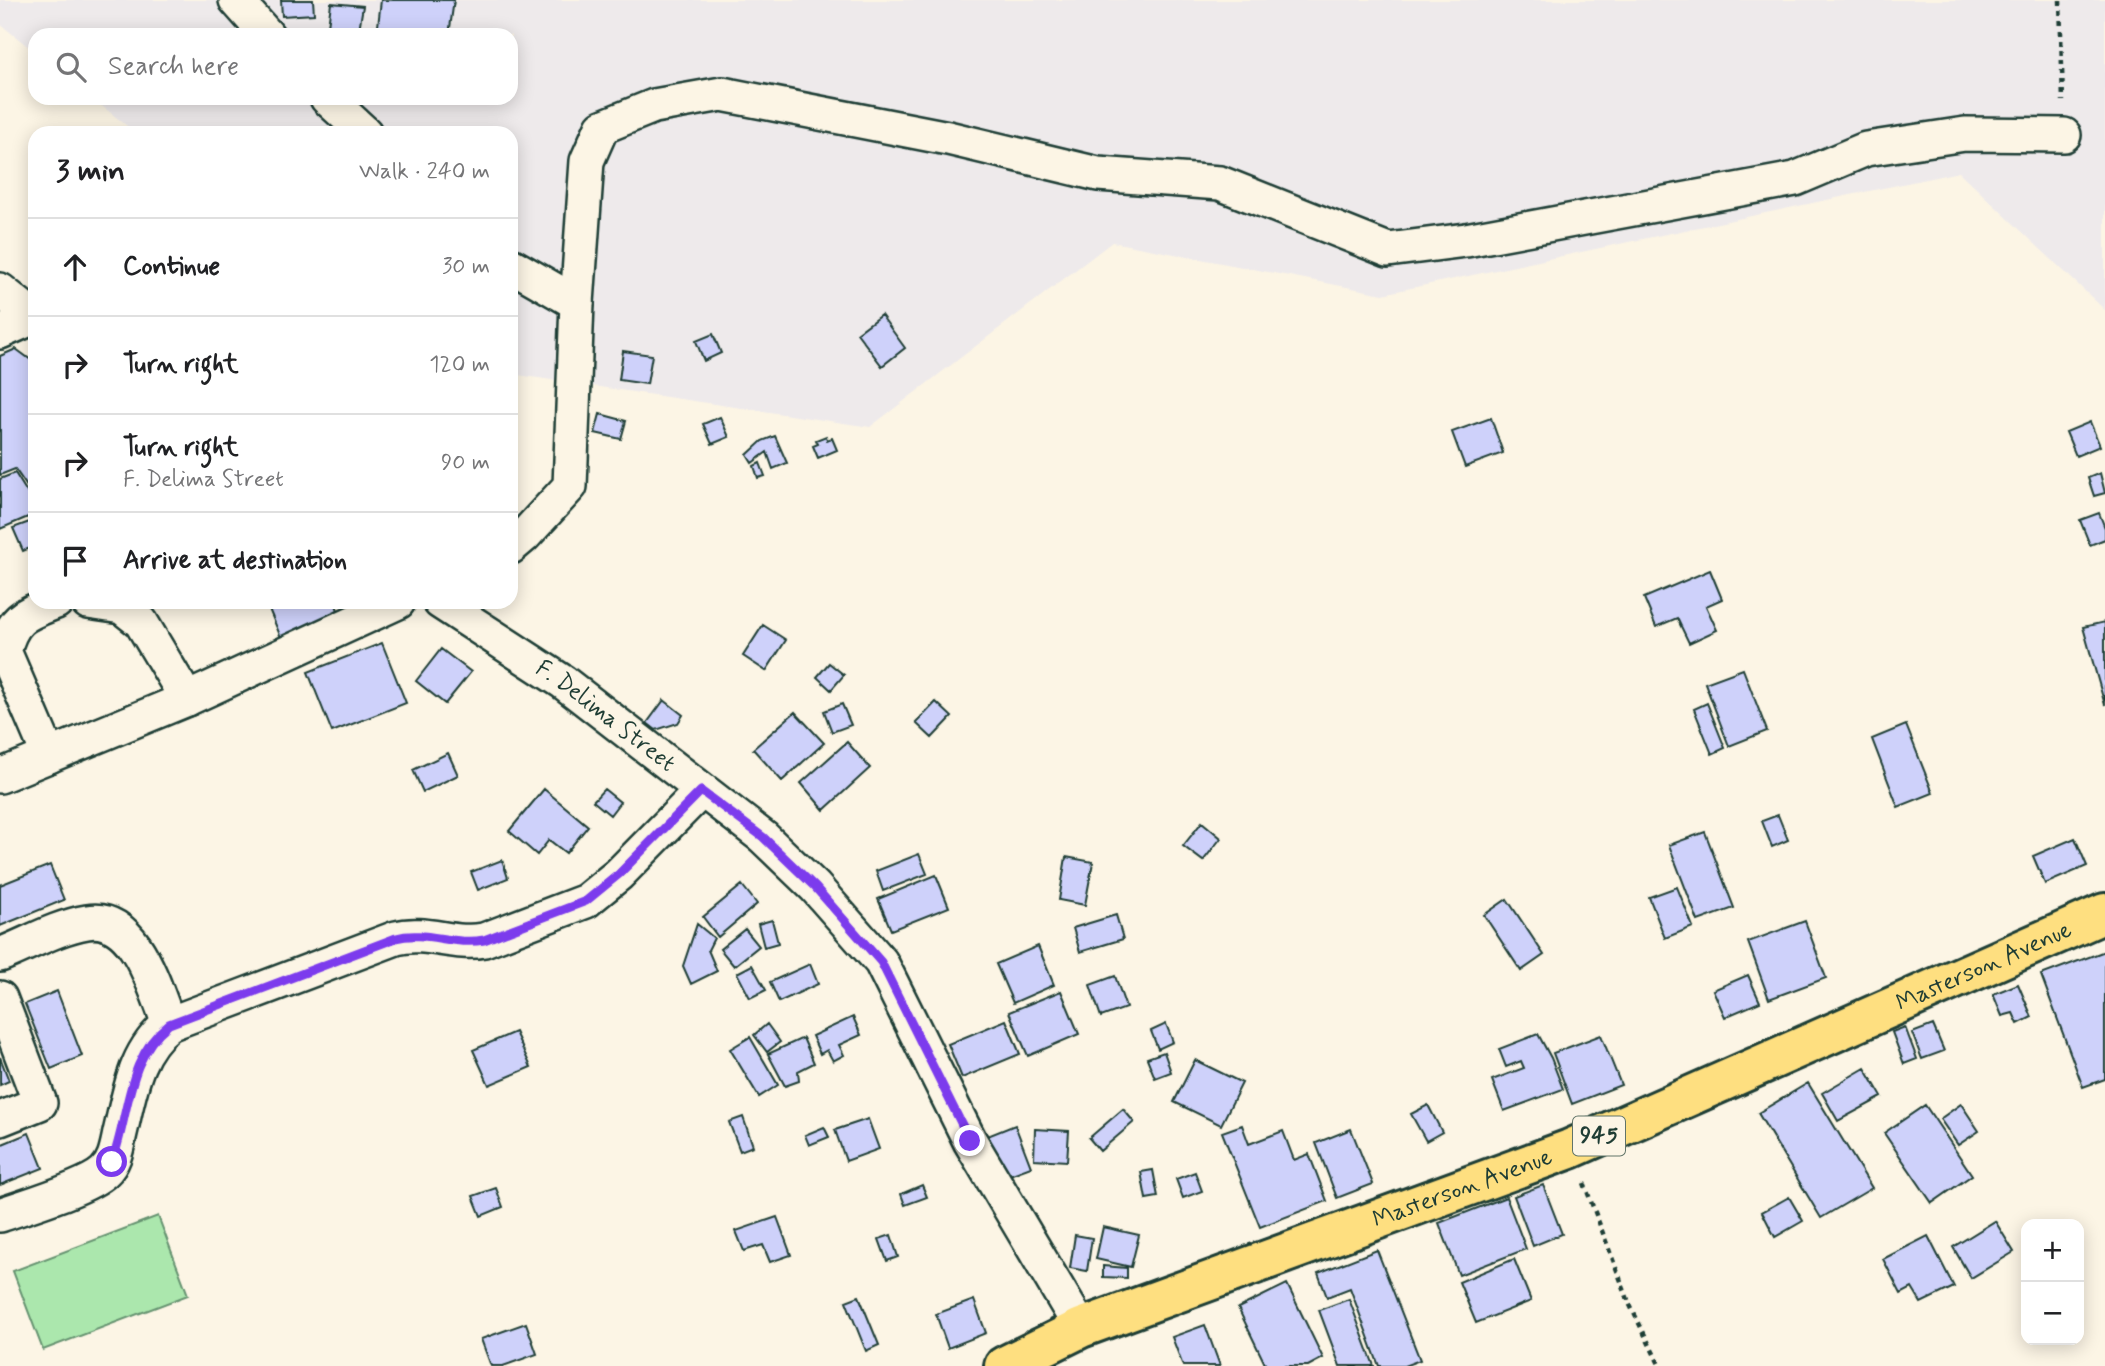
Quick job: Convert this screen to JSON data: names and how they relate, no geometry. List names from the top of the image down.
{
  "streets": {
    "main road": ["Masterson Avenue", "945"],
    "street": ["F. Delima Street"]
  },
  "crossings": [
    ["F. Delima Street", "Masterson Avenue"],
    ["F. Delima Street", "945"],
    ["Masterson Avenue", "945"]
  ],
  "page": {
    "search": "Search here",
    "heading": ["3 min", "Walk · 240 m"],
    "list": [
      ["Continue", "30 m"],
      ["Turn right", "120 m"],
      ["Turn right", "F. Delima Street", "90 m"],
      "Arrive at destination"
    ],
    "map_buttons": ["+", "−"]
  }
}
